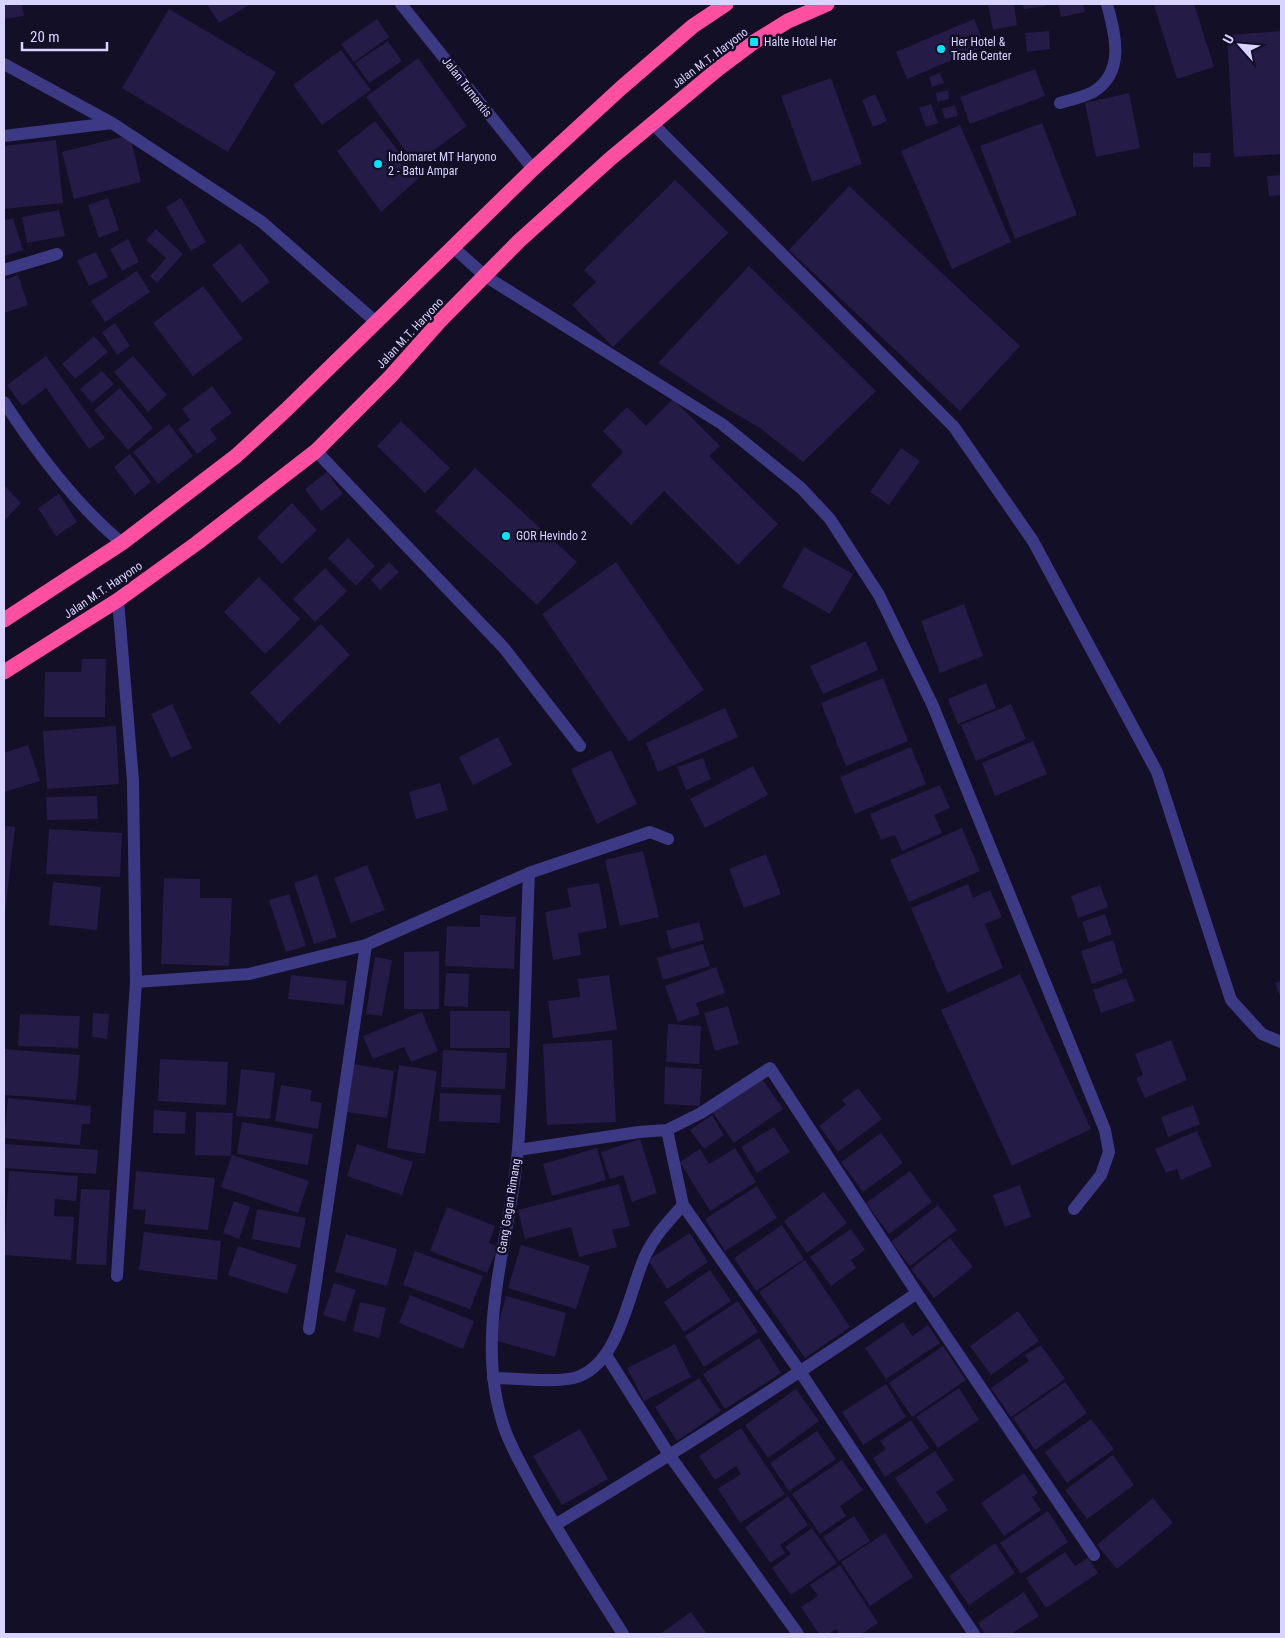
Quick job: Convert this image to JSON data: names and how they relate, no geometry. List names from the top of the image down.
{
  "streets": {
    "highway": ["Jalan M.T. Haryono"],
    "street": ["Jalan Tumantis", "Gang Gagan Rimang"]
  },
  "places": {
    "transit": ["Halte Hotel Her"],
    "other": ["Her Hotel & Trade Center", "Indomaret MT Haryono 2 - Batu Ampar", "GOR Hevindo 2"]
  },
  "scale_bar": "20 m",
  "north": "top left"
}
